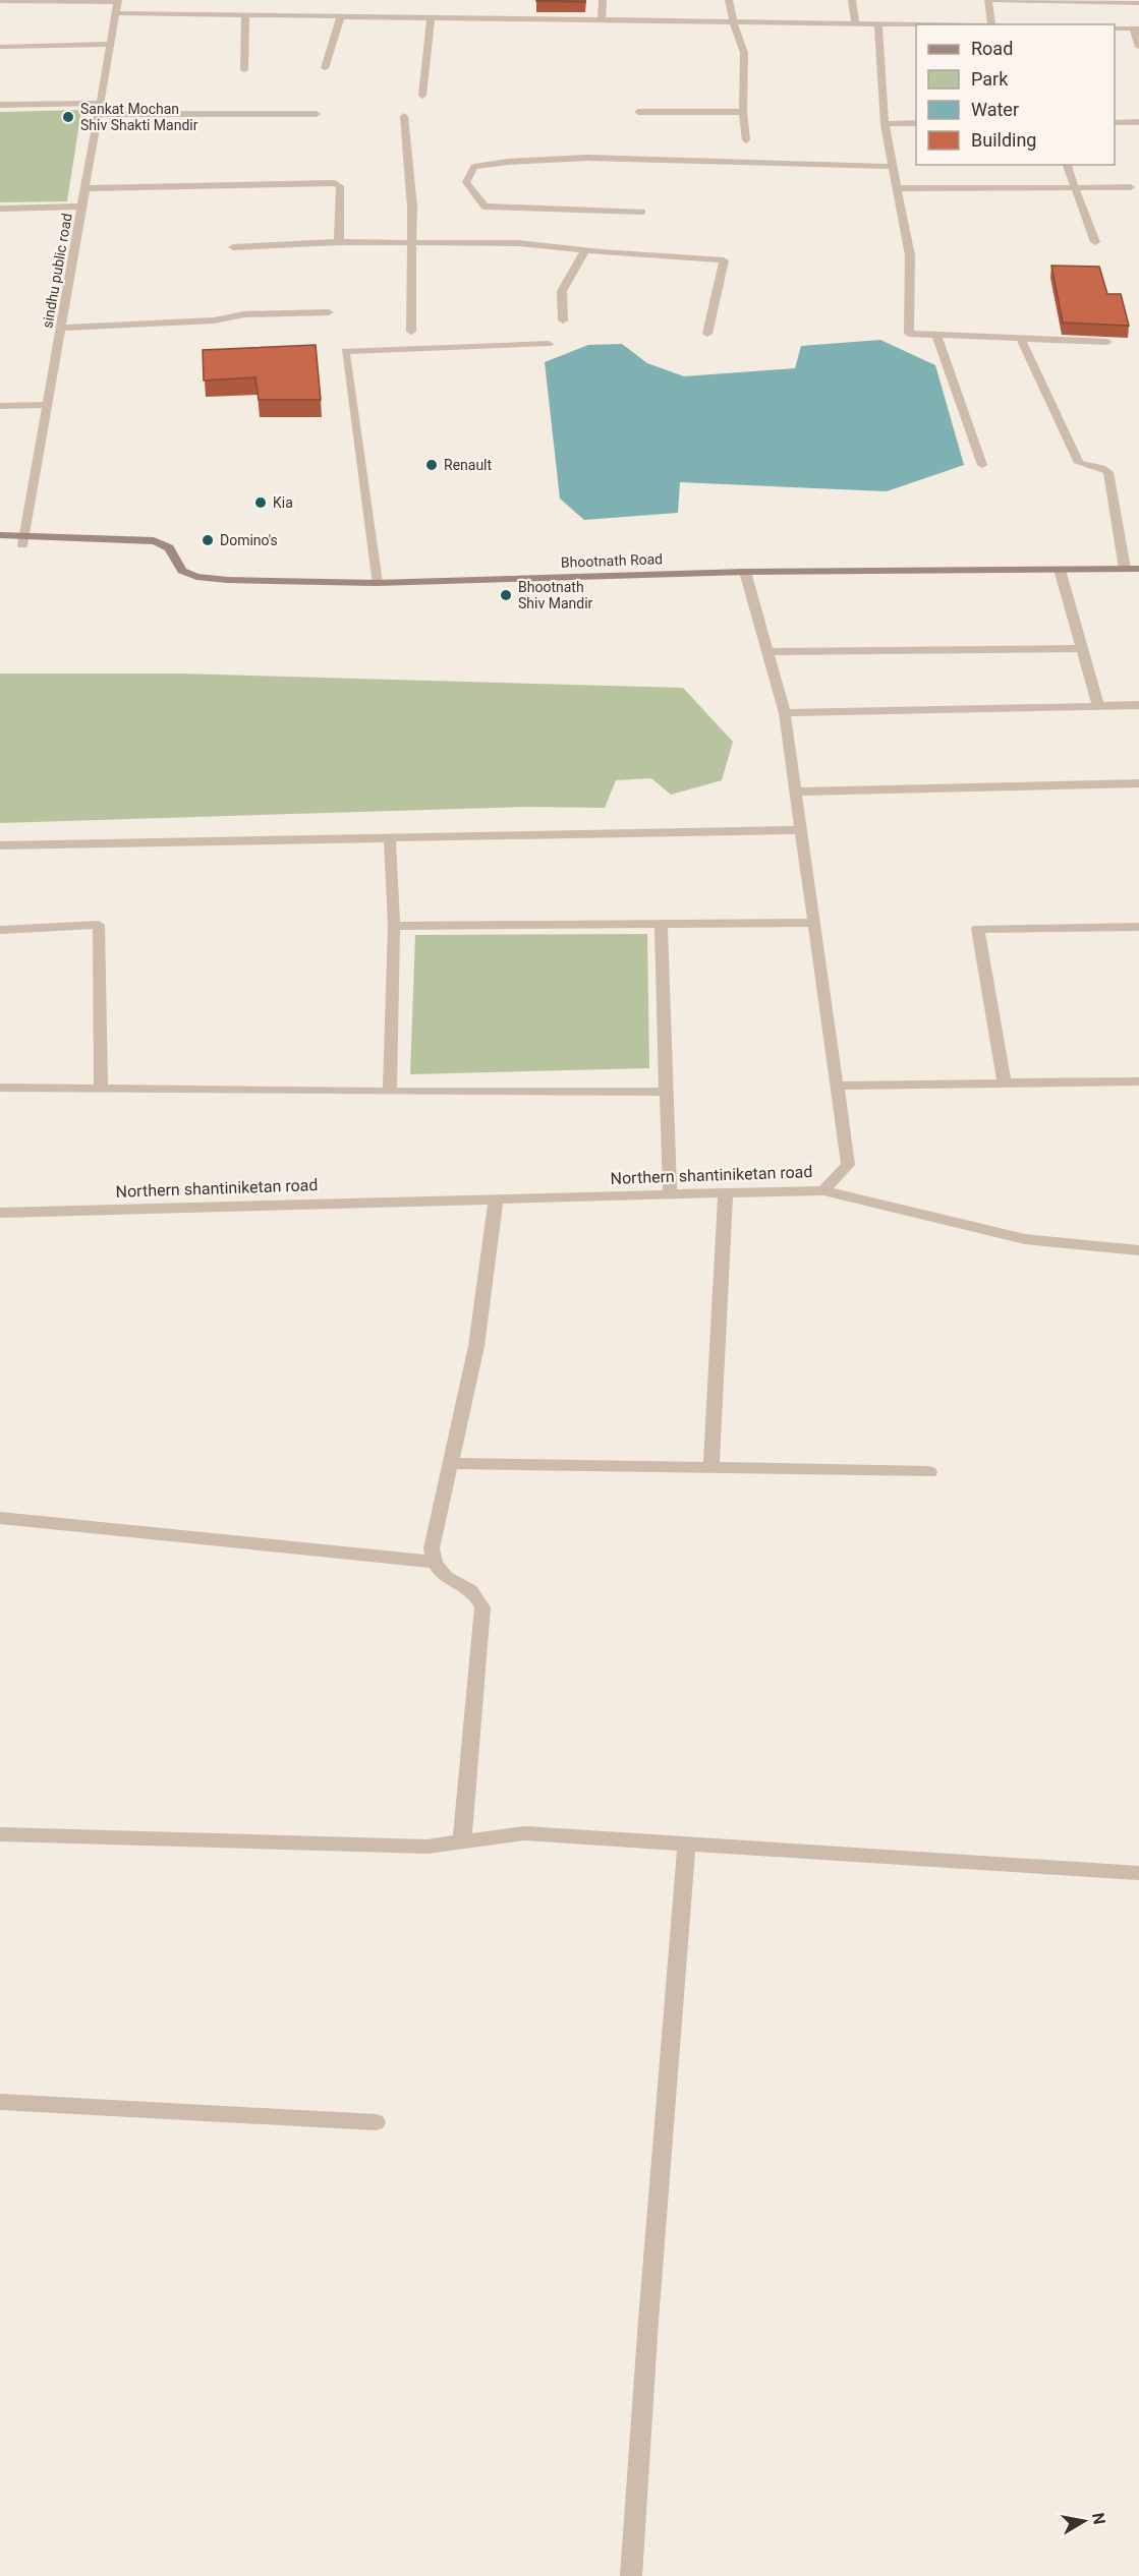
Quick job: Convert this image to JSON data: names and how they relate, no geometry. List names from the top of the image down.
{
  "streets": {
    "street": ["sindhu public road", "Bhootnath Road", "Northern shantiniketan road"]
  },
  "crossings": [
    ["sindhu public road", "Bhootnath Road"],
    ["Bhootnath Road", "Northern shantiniketan road"]
  ],
  "places": [
    "Sankat Mochan Shiv Shakti Mandir",
    "Renault",
    "Kia",
    "Domino's",
    "Bhootnath Shiv Mandir"
  ],
  "legend": [
    "Road",
    "Park",
    "Water",
    "Building"
  ],
  "north": "right"
}
